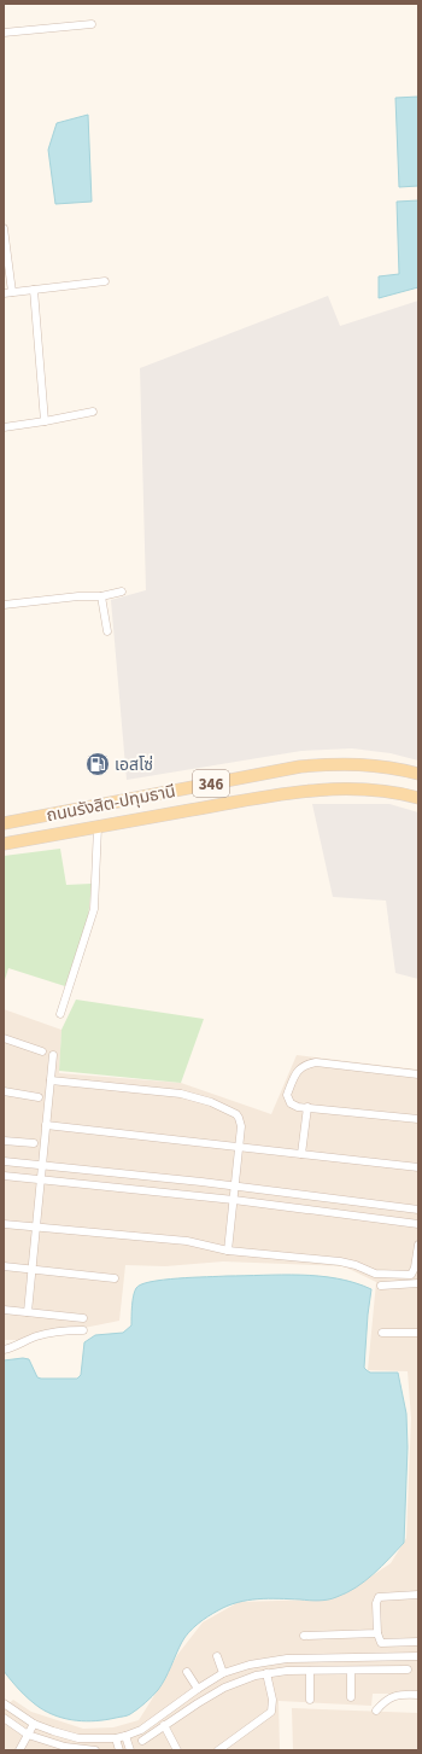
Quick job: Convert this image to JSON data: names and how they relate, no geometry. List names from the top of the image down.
{
  "streets": {
    "main road": ["346", "ถนนรังสิต-ปทุมธานี"]
  },
  "places": {
    "fuel station": ["เอสโซ่"]
  }
}
